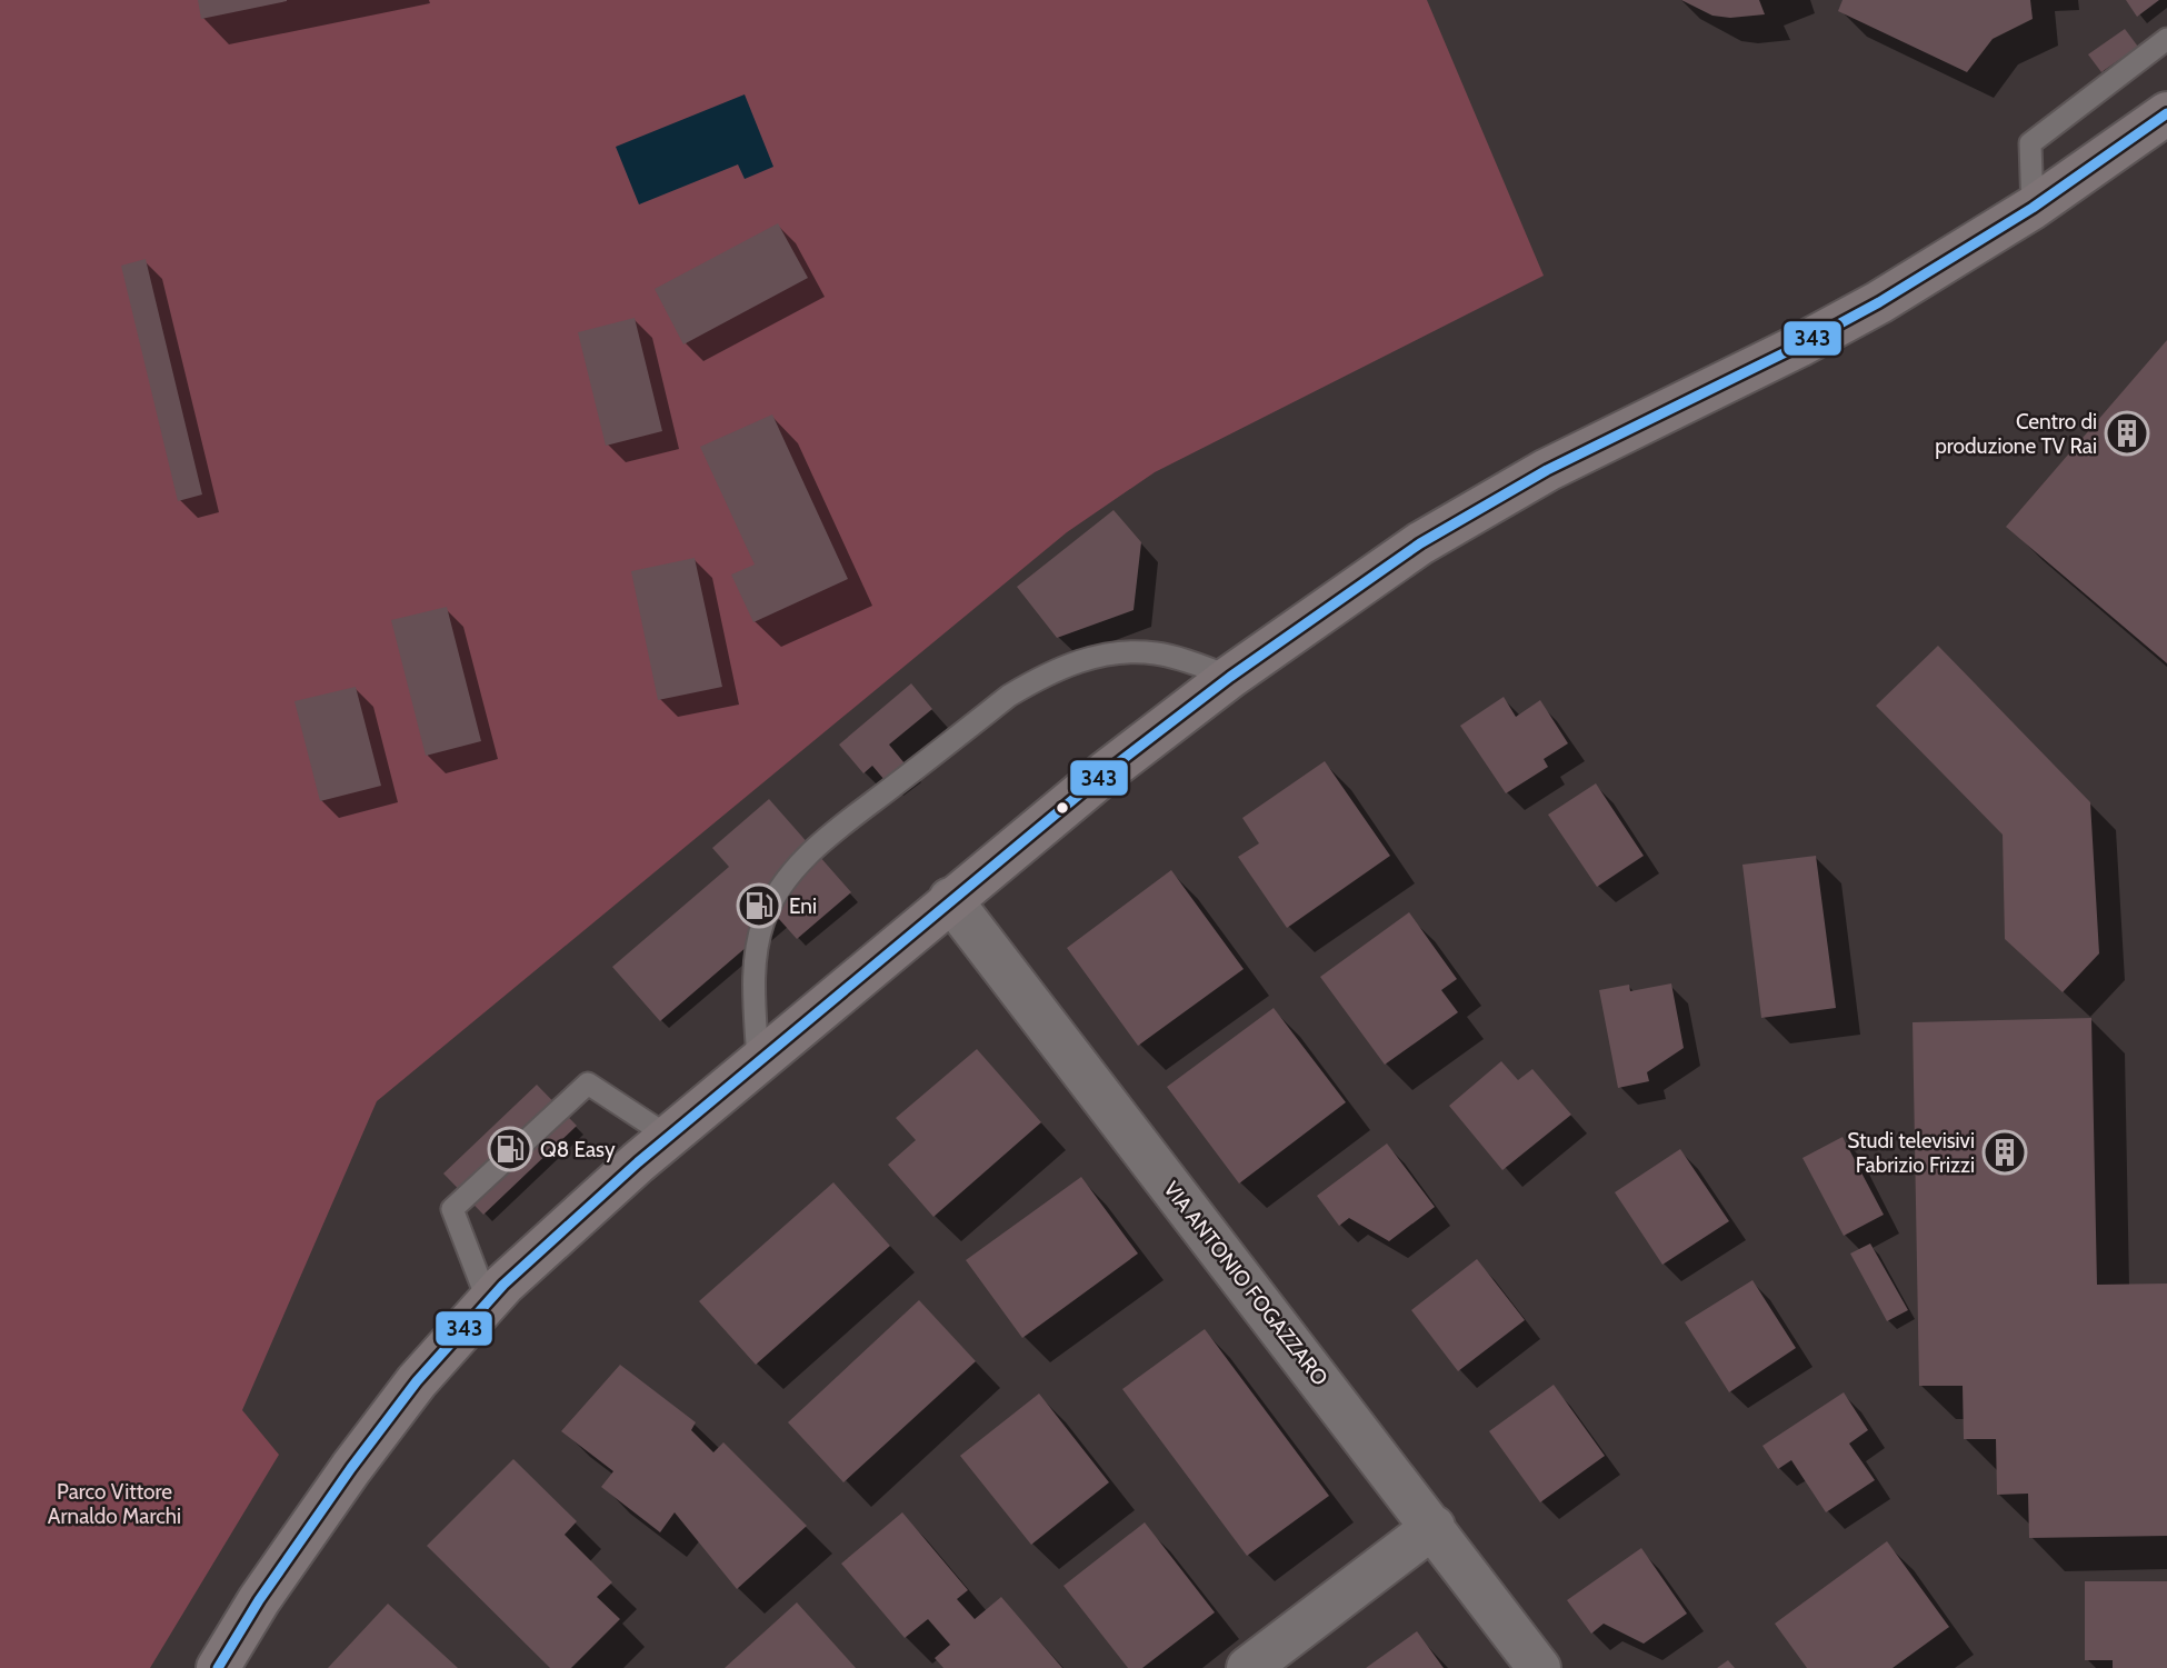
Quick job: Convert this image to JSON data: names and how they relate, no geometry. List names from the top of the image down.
{
  "streets": {
    "street": ["VIA ANTONIO FOGAZZARO"]
  },
  "parks": ["Parco Vittore Arnaldo Marchi"],
  "places": {
    "building": ["Centro di produzione TV Rai", "Studi televisivi Fabrizio Frizzi"],
    "fuel station": ["Eni", "Q8 Easy"]
  },
  "lines": ["transit line 343"]
}
